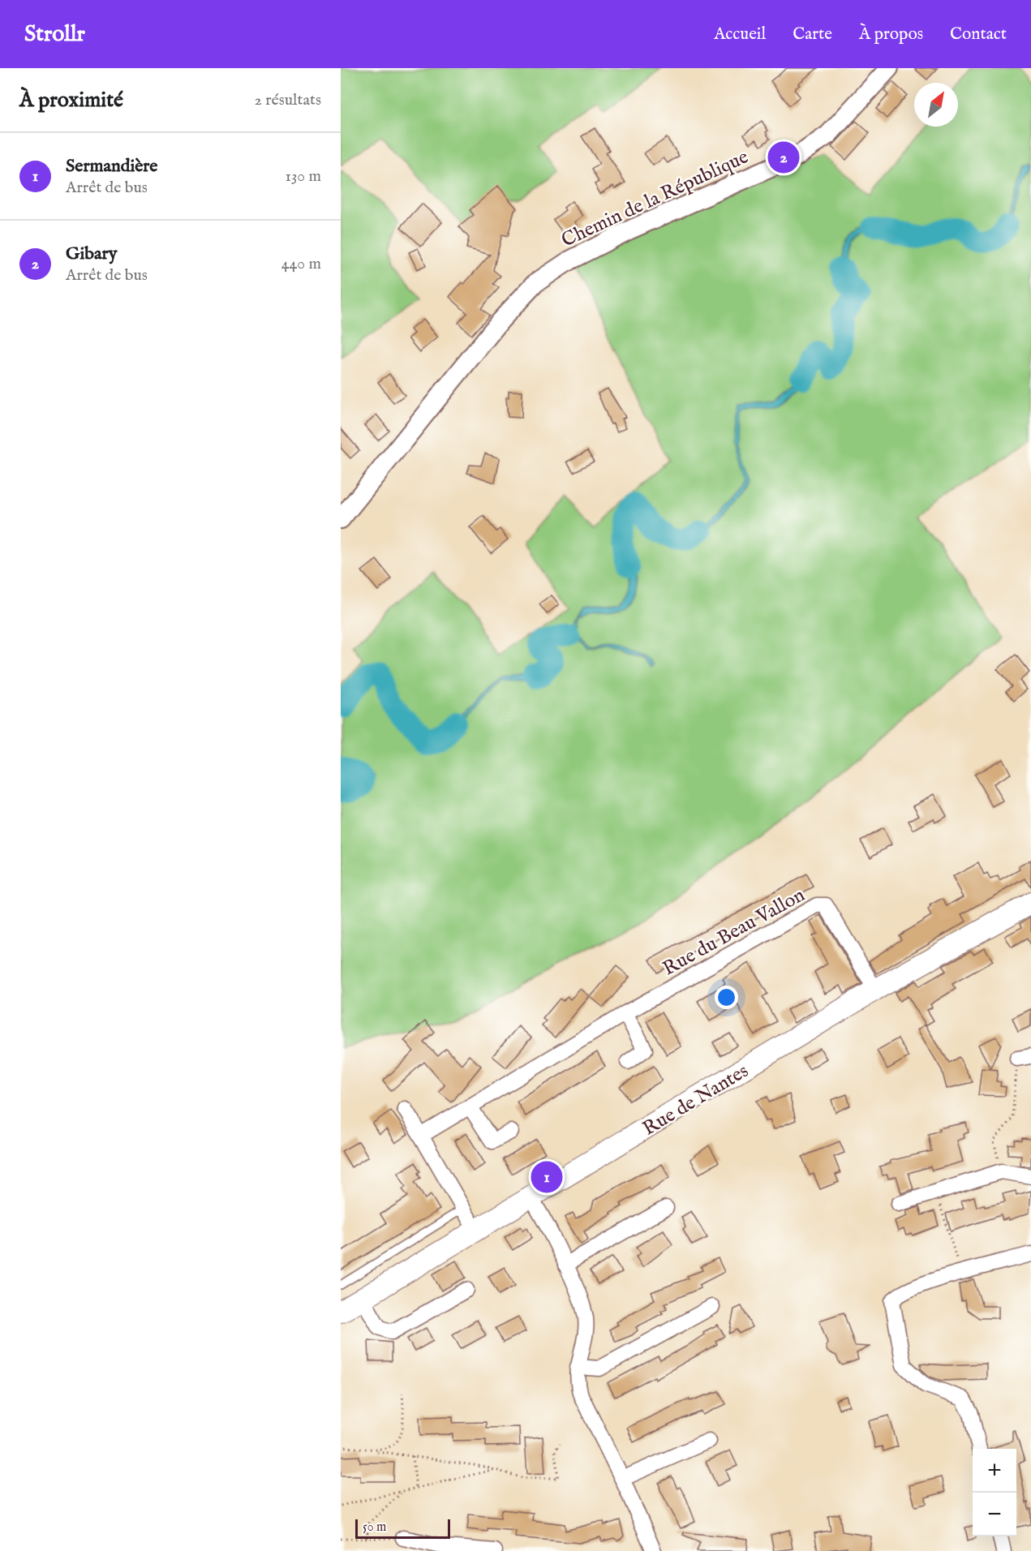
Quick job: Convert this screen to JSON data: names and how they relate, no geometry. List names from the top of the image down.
{
  "streets": {
    "main road": ["Rue de Nantes"],
    "street": ["Chemin de la République", "Rue du Beau Vallon"]
  },
  "crossings": [
    ["Rue du Beau Vallon", "Rue de Nantes"]
  ],
  "scale_bar": "50 m",
  "north": "top right",
  "page": {
    "header": "Strollr",
    "nav": [
      "Accueil",
      "Carte",
      "À propos",
      "Contact"
    ],
    "heading": ["À proximité", "2 résultats"],
    "list": [
      {
        "mark": "1",
        "name": "Sermandière",
        "note": "Arrêt de bus",
        "value": "130 m"
      },
      {
        "mark": "2",
        "name": "Gibary",
        "note": "Arrêt de bus",
        "value": "440 m"
      }
    ],
    "pins": ["2", "1"],
    "map_buttons": ["+", "−"],
    "scale": "50 m"
  }
}
